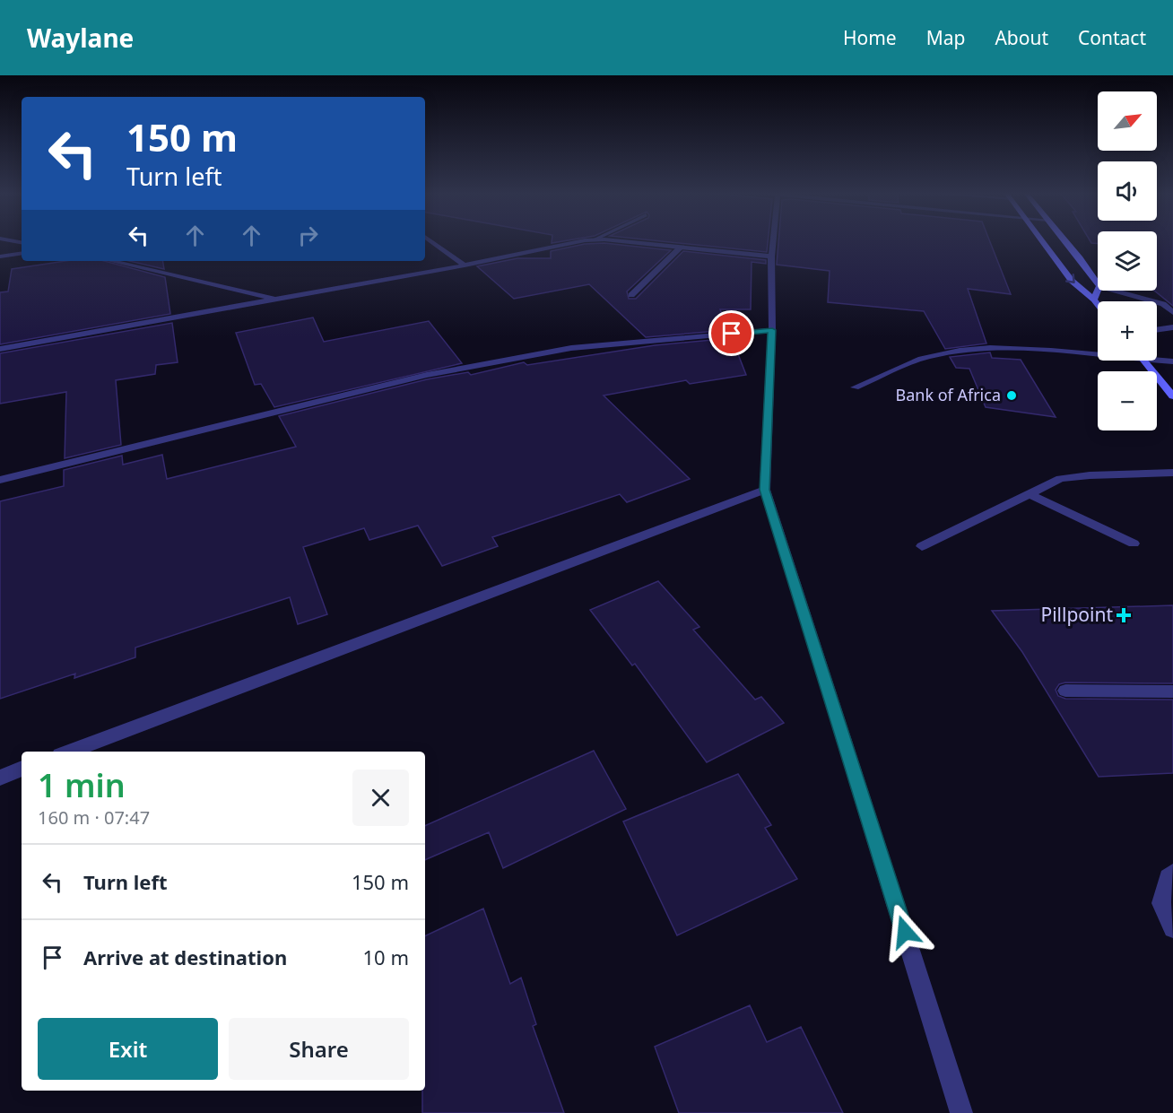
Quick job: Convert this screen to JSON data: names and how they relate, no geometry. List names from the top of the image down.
{
  "places": {
    "other": ["Bank of Africa"],
    "health": ["Pillpoint"]
  },
  "north": "top right",
  "page": {
    "header": "Waylane",
    "nav": [
      "Home",
      "Map",
      "About",
      "Contact"
    ],
    "map_buttons": ["+", "−"],
    "turn": ["150 m", "Turn left"],
    "heading": ["1 min", "160 m · 07:47"],
    "list": [
      {
        "name": "Turn left",
        "value": "150 m"
      },
      {
        "name": "Arrive at destination",
        "value": "10 m"
      }
    ],
    "buttons": ["Exit", "Share"]
  }
}
